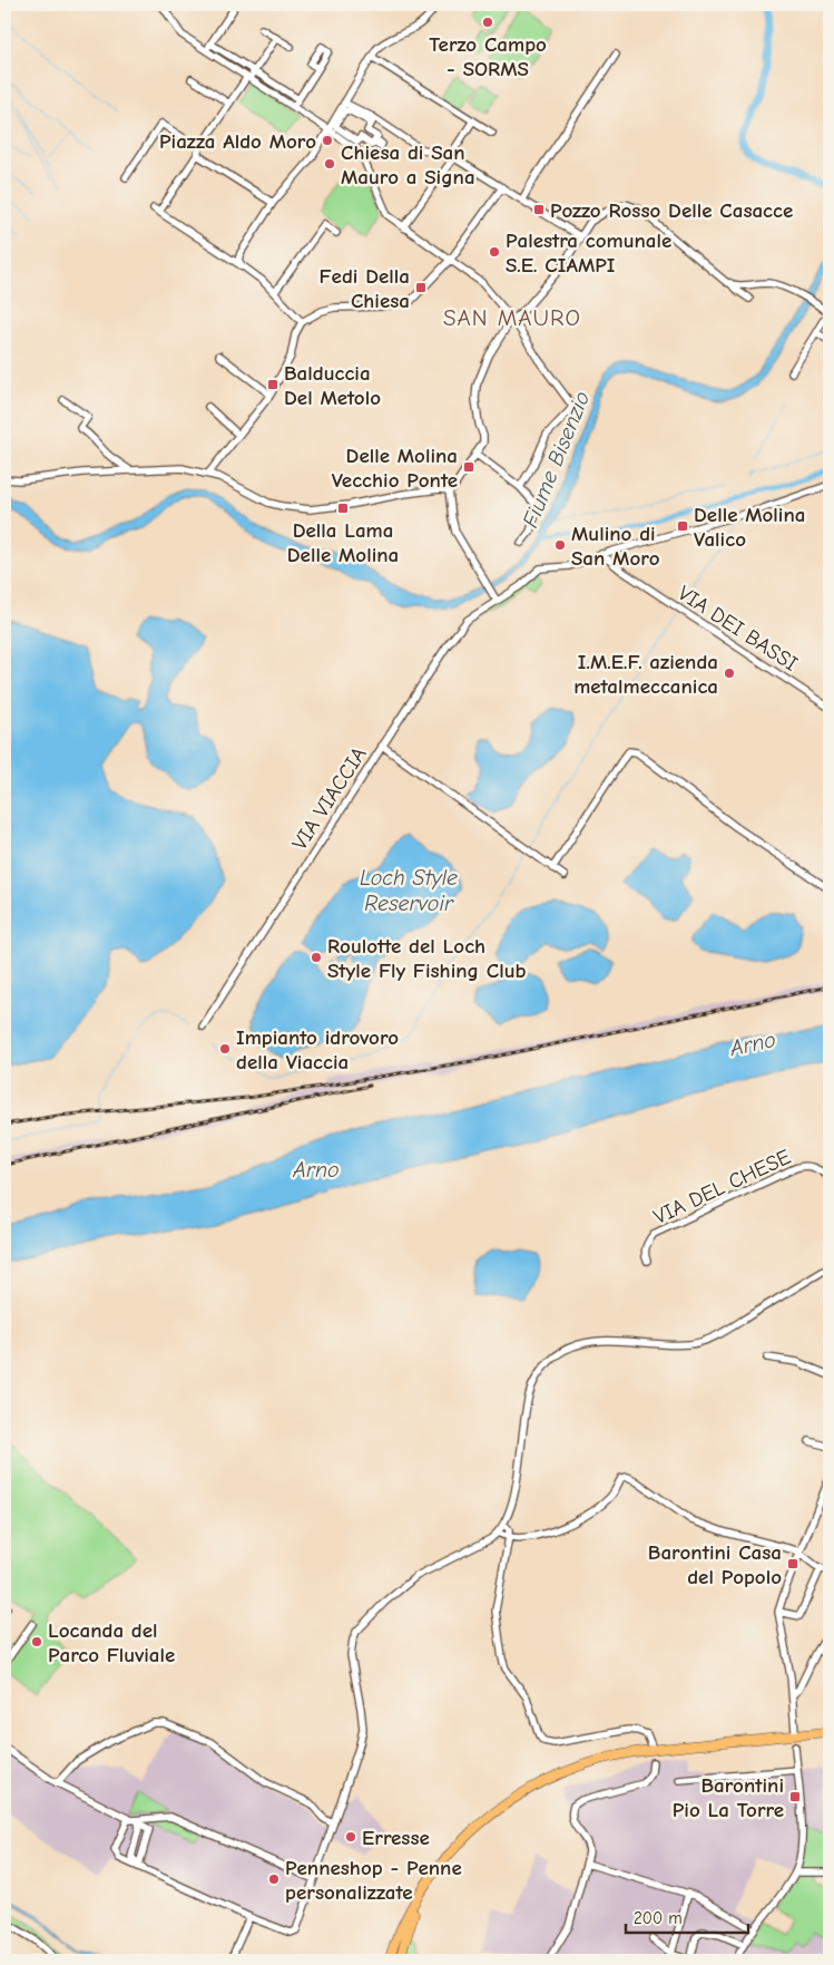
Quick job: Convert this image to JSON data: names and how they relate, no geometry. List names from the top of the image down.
{
  "streets": {
    "street": ["VIA DEI BASSI", "VIA VIACCIA", "VIA DEL CHESE"]
  },
  "crossings": [
    ["VIA DEI BASSI", "VIA VIACCIA"]
  ],
  "districts": ["SAN MAURO"],
  "water": ["Fiume Bisenzio", "Loch Style Reservoir", "Arno"],
  "places": {
    "other": [
      "Terzo Campo - SORMS",
      "Piazza Aldo Moro",
      "Chiesa di San Mauro a Signa",
      "Palestra comunale S.E. CIAMPI",
      "Mulino di San Moro",
      "I.M.E.F. azienda metalmeccanica",
      "Roulotte del Loch Style Fly Fishing Club",
      "Impianto idrovoro della Viaccia",
      "Locanda del Parco Fluviale",
      "Erresse",
      "Penneshop - Penne personalizzate"
    ],
    "transit": [
      "Pozzo Rosso Delle Casacce",
      "Fedi Della Chiesa",
      "Balduccia Del Metolo",
      "Delle Molina Vecchio Ponte",
      "Della Lama Delle Molina",
      "Delle Molina Valico",
      "Barontini Casa del Popolo",
      "Barontini Pio La Torre"
    ]
  },
  "scale_bar": "200 m"
}
